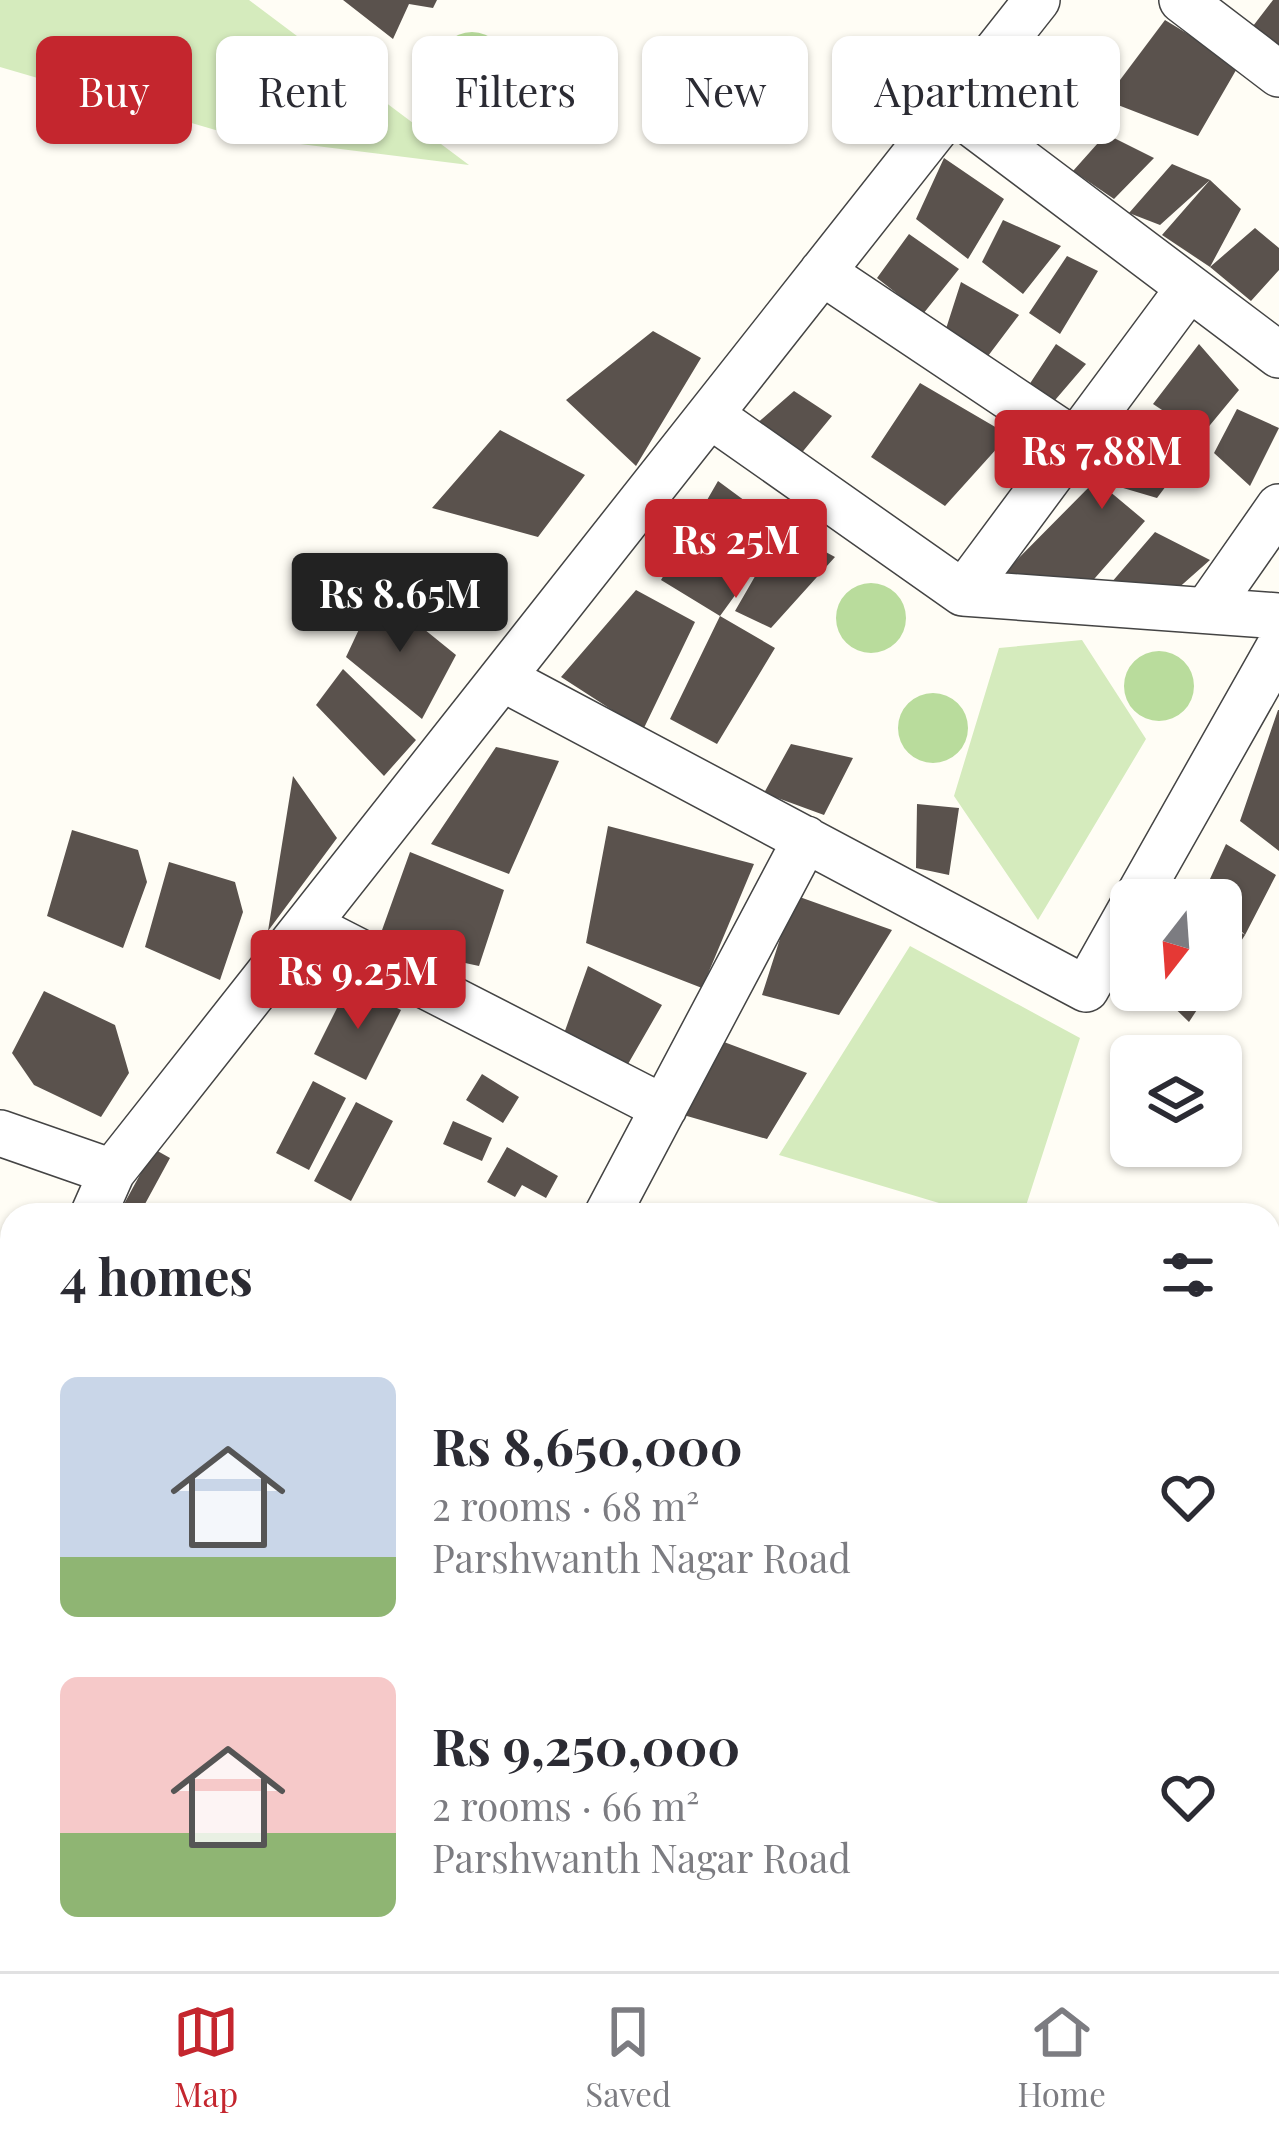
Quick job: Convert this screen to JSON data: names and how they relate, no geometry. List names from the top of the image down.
{
  "north": "bottom",
  "page": {
    "chip": [
      "Buy",
      "Rent",
      "Filters",
      "New",
      "Apartment"
    ],
    "price": [
      "Rs 7.88M",
      "Rs 25M",
      "Rs 8.65M",
      "Rs 9.25M"
    ],
    "heading": "4 homes",
    "list": [
      {
        "name": "Rs 8,650,000",
        "note": "2 rooms · 68 m² · Parshwanth Nagar Road"
      },
      {
        "name": "Rs 9,250,000",
        "note": "2 rooms · 66 m² · Parshwanth Nagar Road"
      }
    ],
    "tabs": ["Map", "Saved", "Home"]
  }
}
